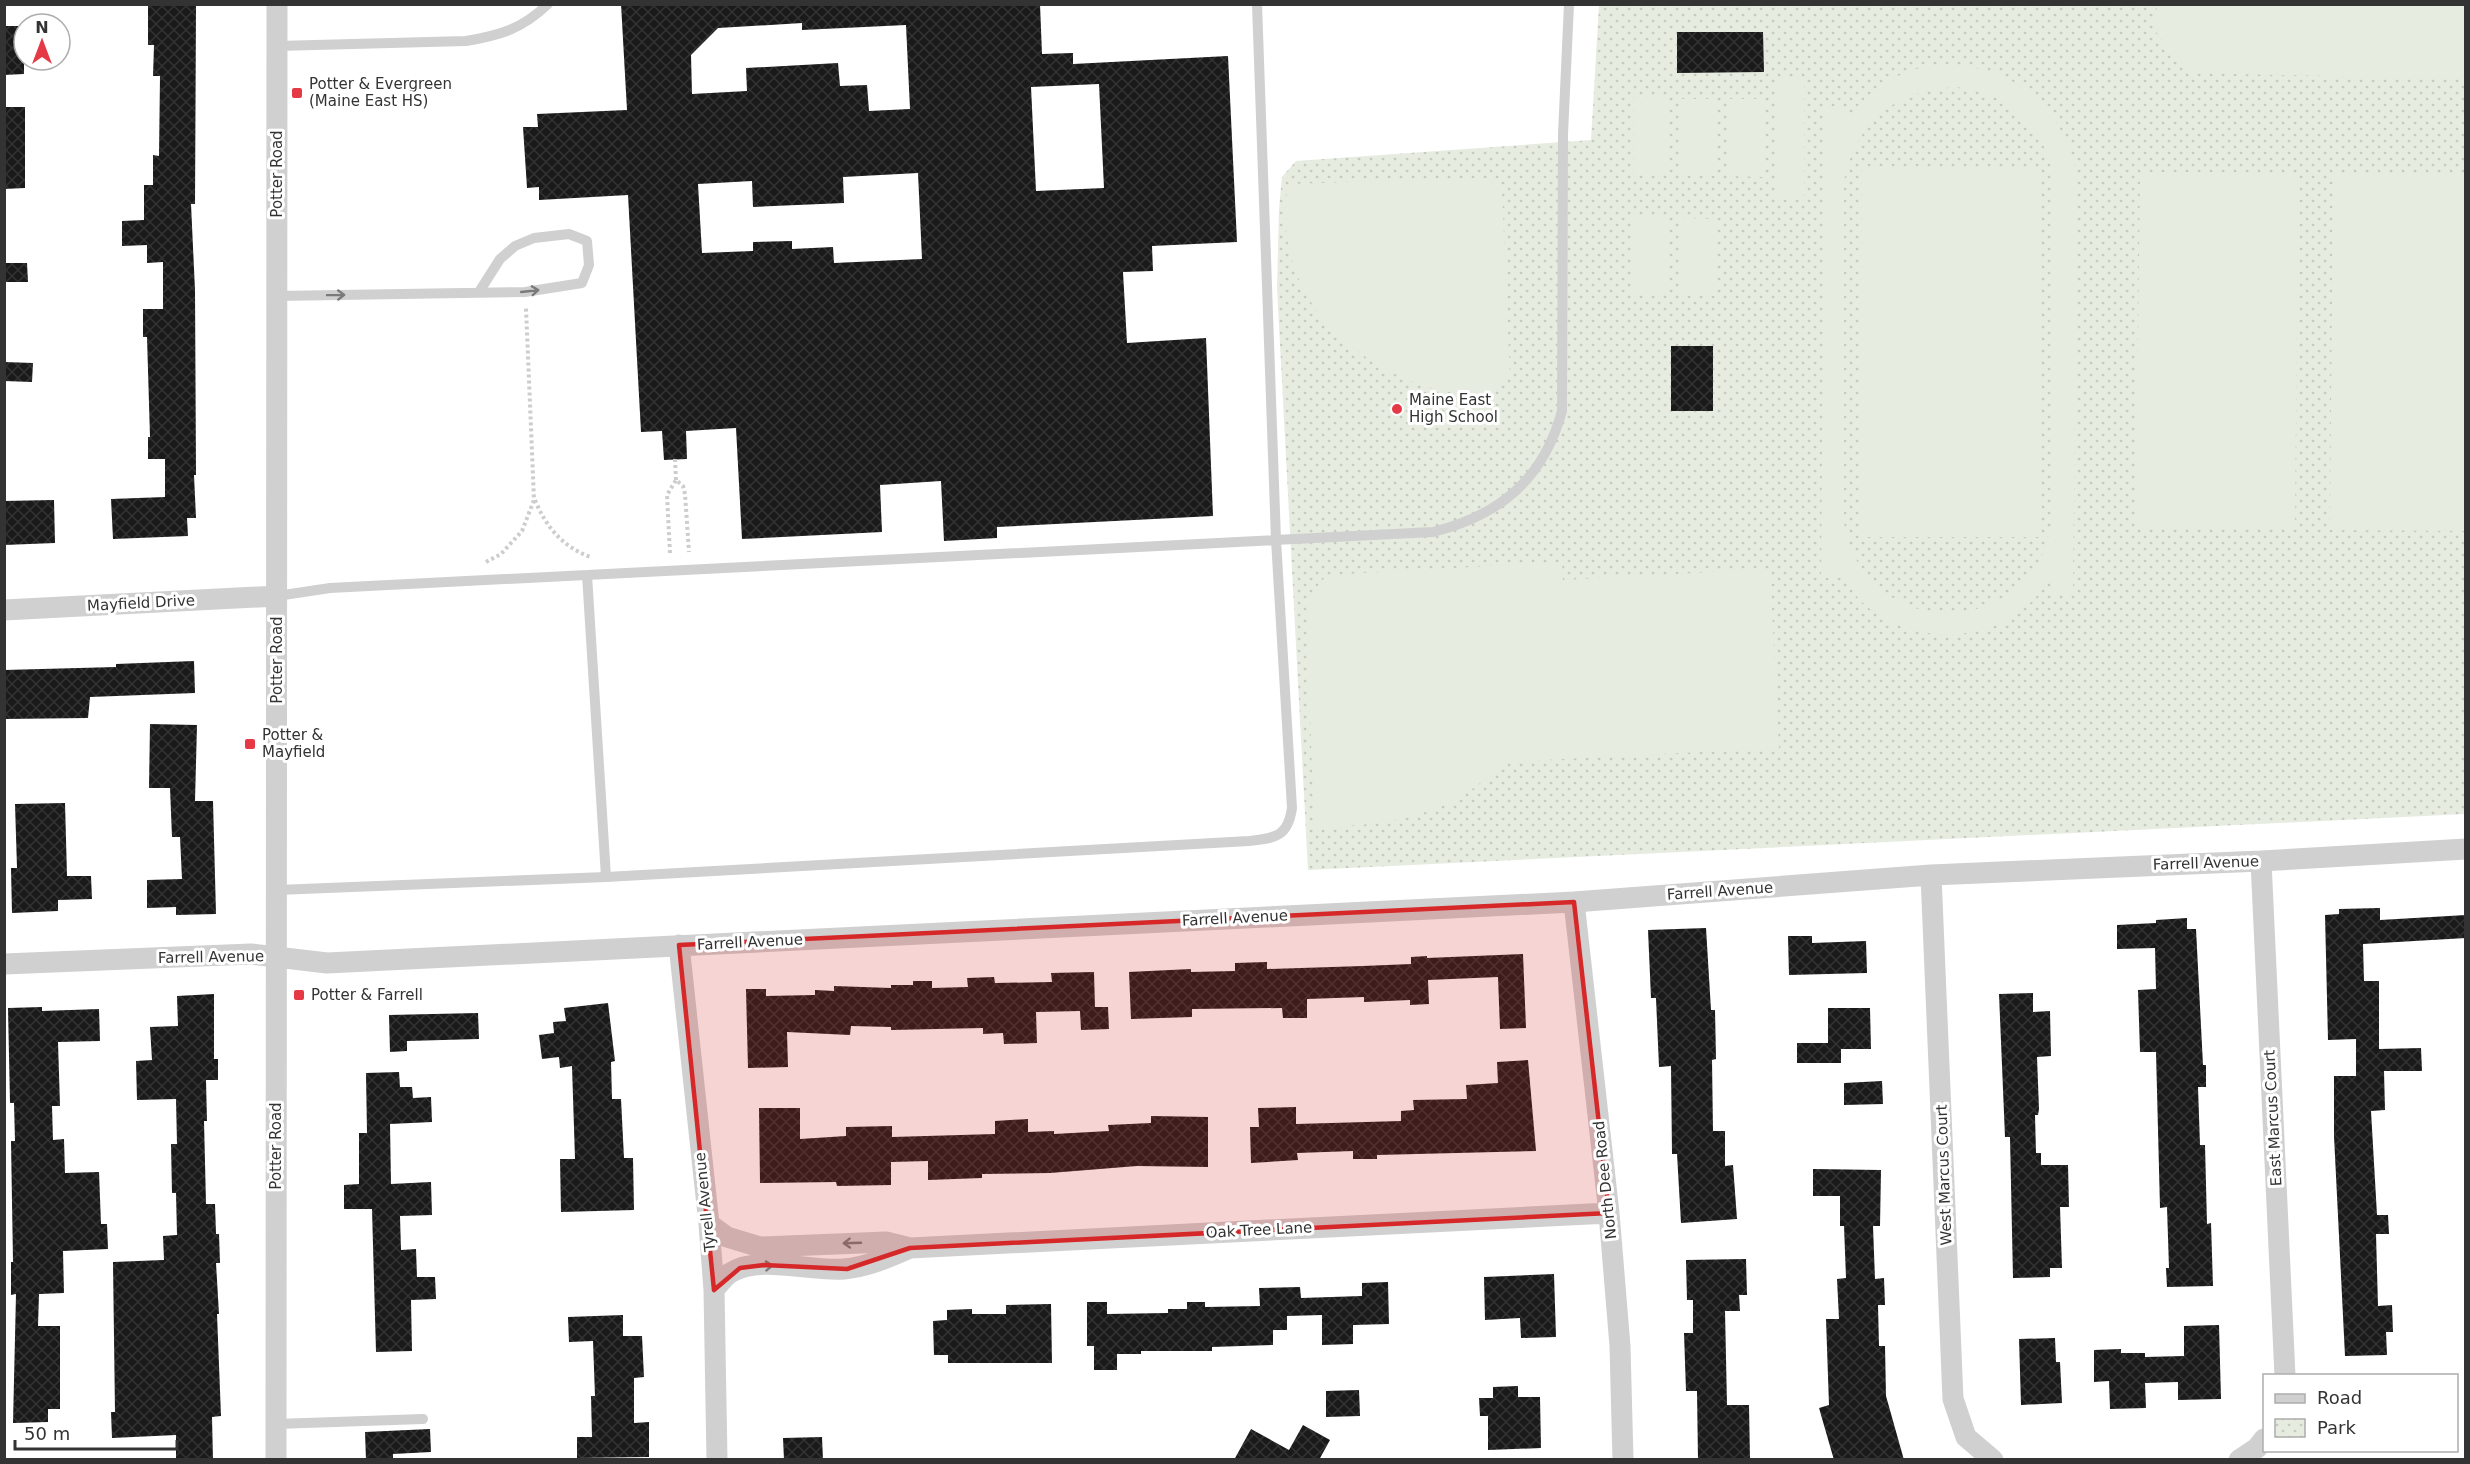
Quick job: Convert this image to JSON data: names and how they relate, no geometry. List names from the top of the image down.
{
  "streets": {
    "street": [
      "Potter Road",
      "Mayfield Drive",
      "Farrell Avenue",
      "East Marcus Court",
      "West Marcus Court",
      "North Dee Road",
      "Tyrell Avenue",
      "Oak Tree Lane"
    ]
  },
  "crossings": [
    ["Potter Road", "Mayfield Drive"],
    ["Potter Road", "Farrell Avenue"],
    ["Farrell Avenue", "East Marcus Court"],
    ["Farrell Avenue", "West Marcus Court"],
    ["Farrell Avenue", "North Dee Road"],
    ["Farrell Avenue", "Tyrell Avenue"],
    ["North Dee Road", "Oak Tree Lane"],
    ["Tyrell Avenue", "Oak Tree Lane"]
  ],
  "places": {
    "transit": ["Potter & Evergreen (Maine East HS)", "Potter & Mayfield", "Potter & Farrell"],
    "other": ["Maine East High School"]
  },
  "legend": ["Road", "Park"],
  "scale_bar": "50 m",
  "north": "top"
}
